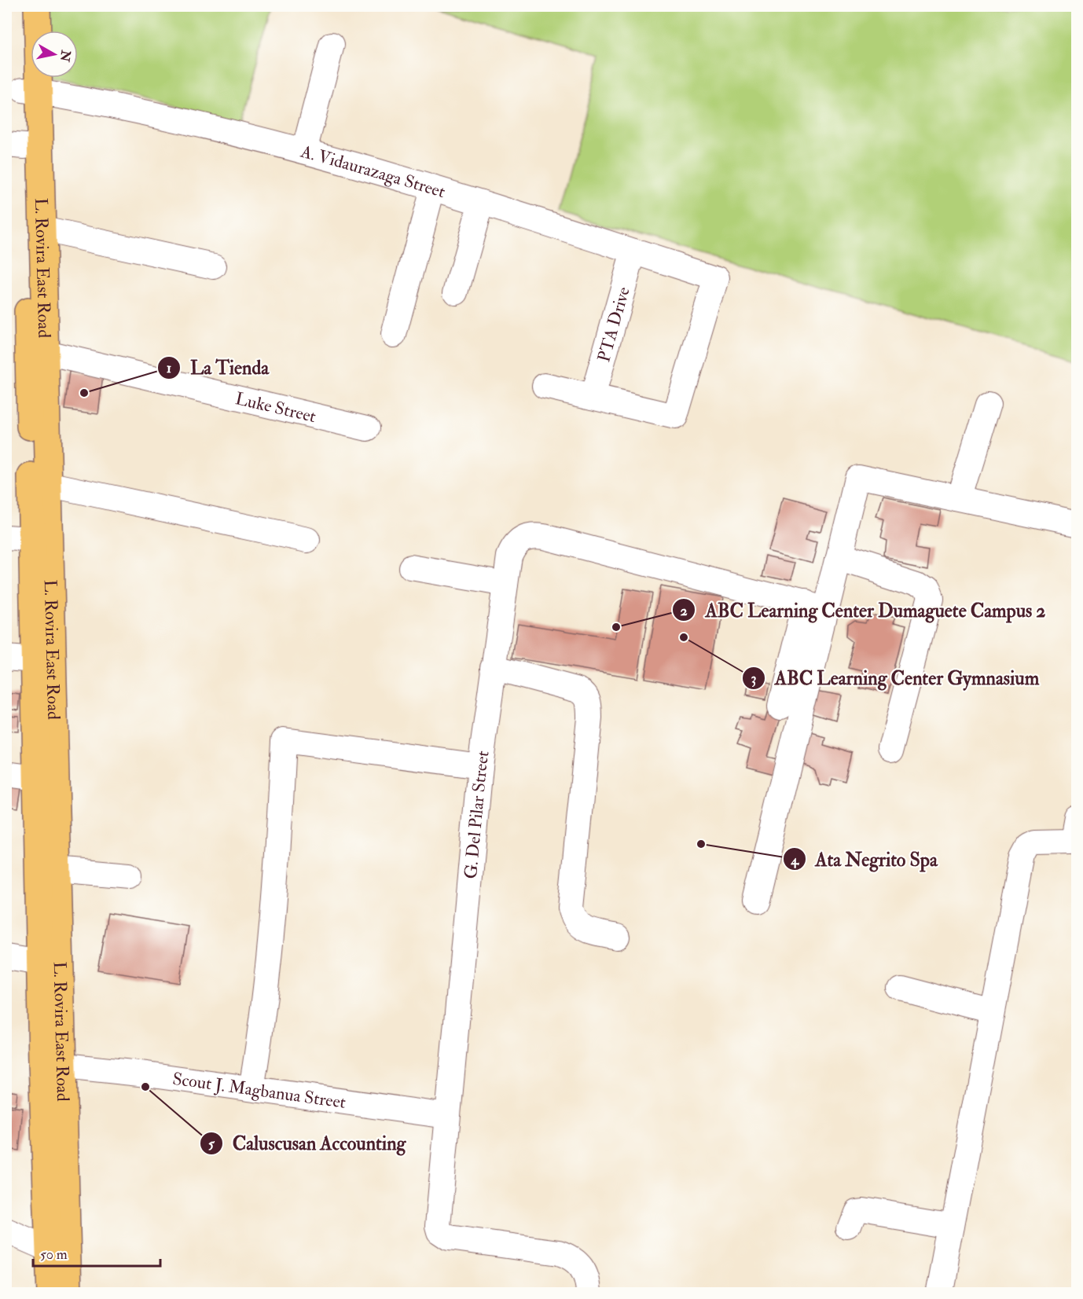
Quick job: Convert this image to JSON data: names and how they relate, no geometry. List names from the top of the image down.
{
  "streets": {
    "main road": ["L. Rovira East Road"],
    "street": [
      "A. Vidaurazaga Street",
      "PTA Drive",
      "Luke Street",
      "G. Del Pilar Street",
      "Scout J. Magbanua Street"
    ]
  },
  "crossings": [
    ["A. Vidaurazaga Street", "L. Rovira East Road"],
    ["A. Vidaurazaga Street", "PTA Drive"],
    ["L. Rovira East Road", "Luke Street"],
    ["L. Rovira East Road", "Scout J. Magbanua Street"],
    ["G. Del Pilar Street", "Scout J. Magbanua Street"]
  ],
  "places": [
    "La Tienda",
    "ABC Learning Center Dumaguete Campus 2",
    "ABC Learning Center Gymnasium",
    "Ata Negrito Spa",
    "Caluscusan Accounting"
  ],
  "scale_bar": "50 m",
  "north": "right"
}
